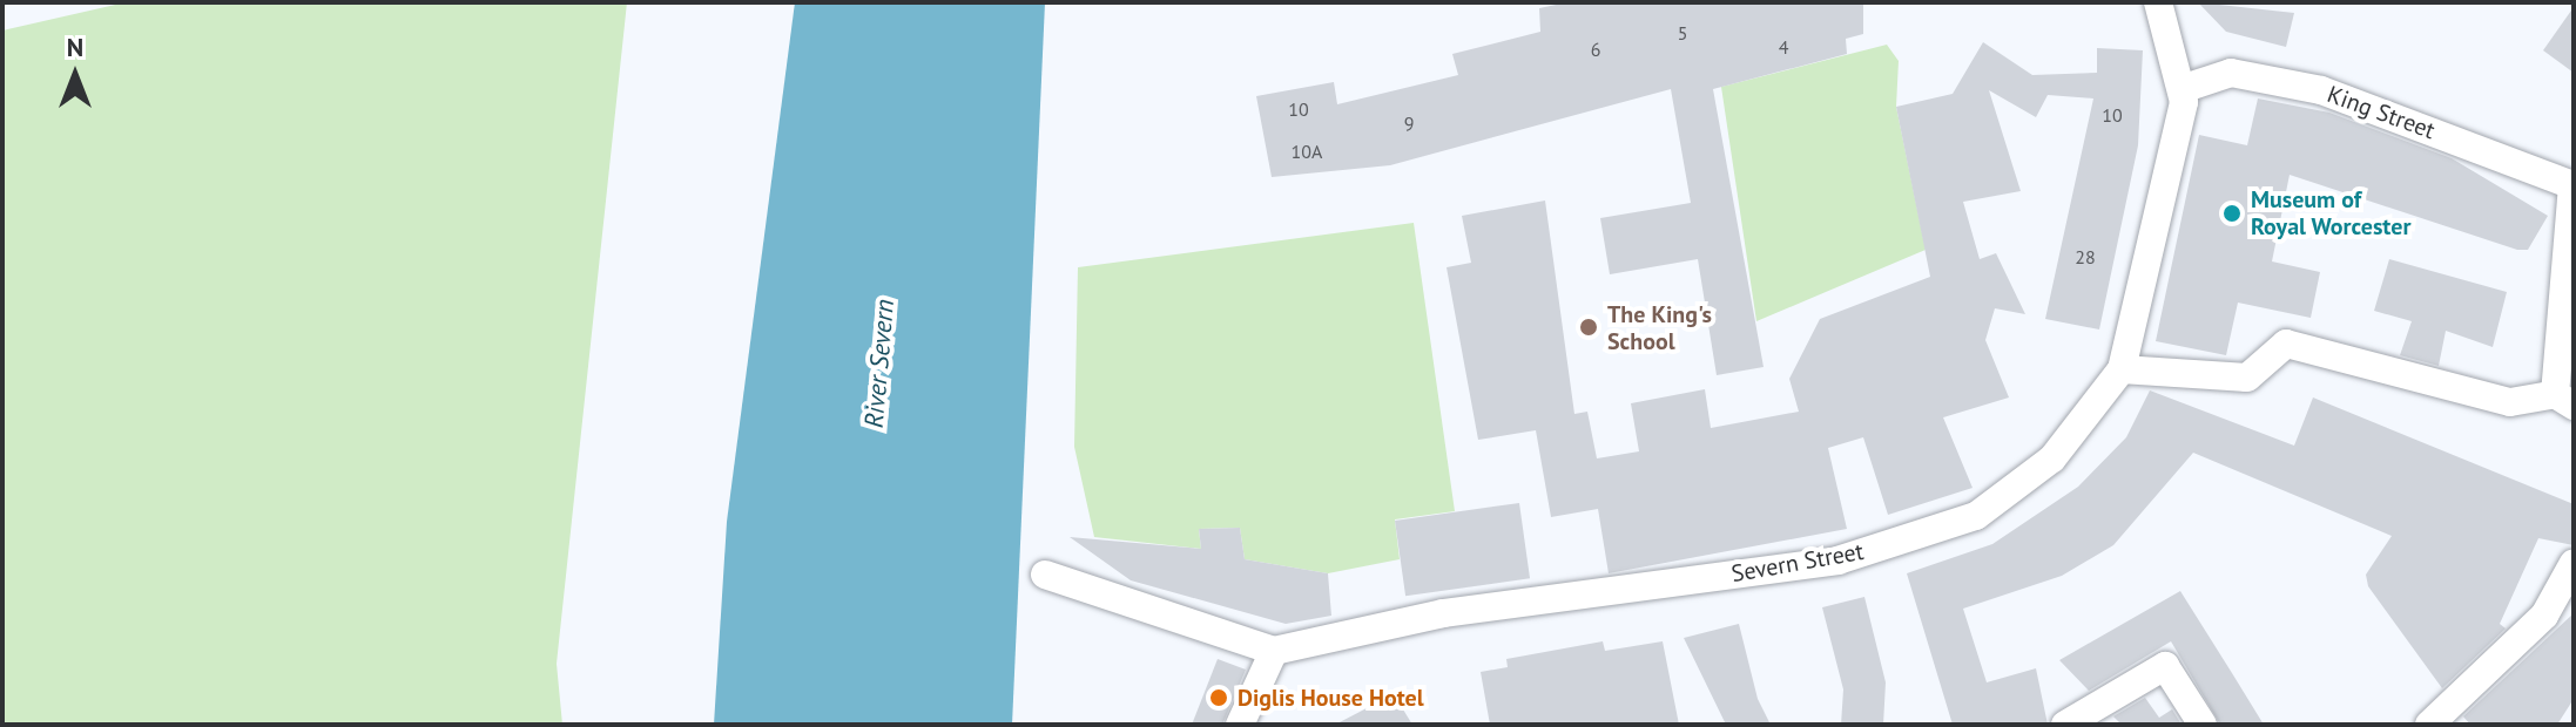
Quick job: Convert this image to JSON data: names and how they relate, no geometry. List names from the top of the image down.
{
  "streets": {
    "street": ["King Street", "Severn Street"]
  },
  "crossings": [
    ["King Street", "Severn Street"]
  ],
  "water": ["River Severn"],
  "places": ["Museum of Royal Worcester", "The King's School", "Diglis House Hotel"],
  "house_numbers": [
    "5",
    "4",
    "6",
    "10",
    "10",
    "9",
    "10A",
    "28"
  ],
  "north": "top"
}
